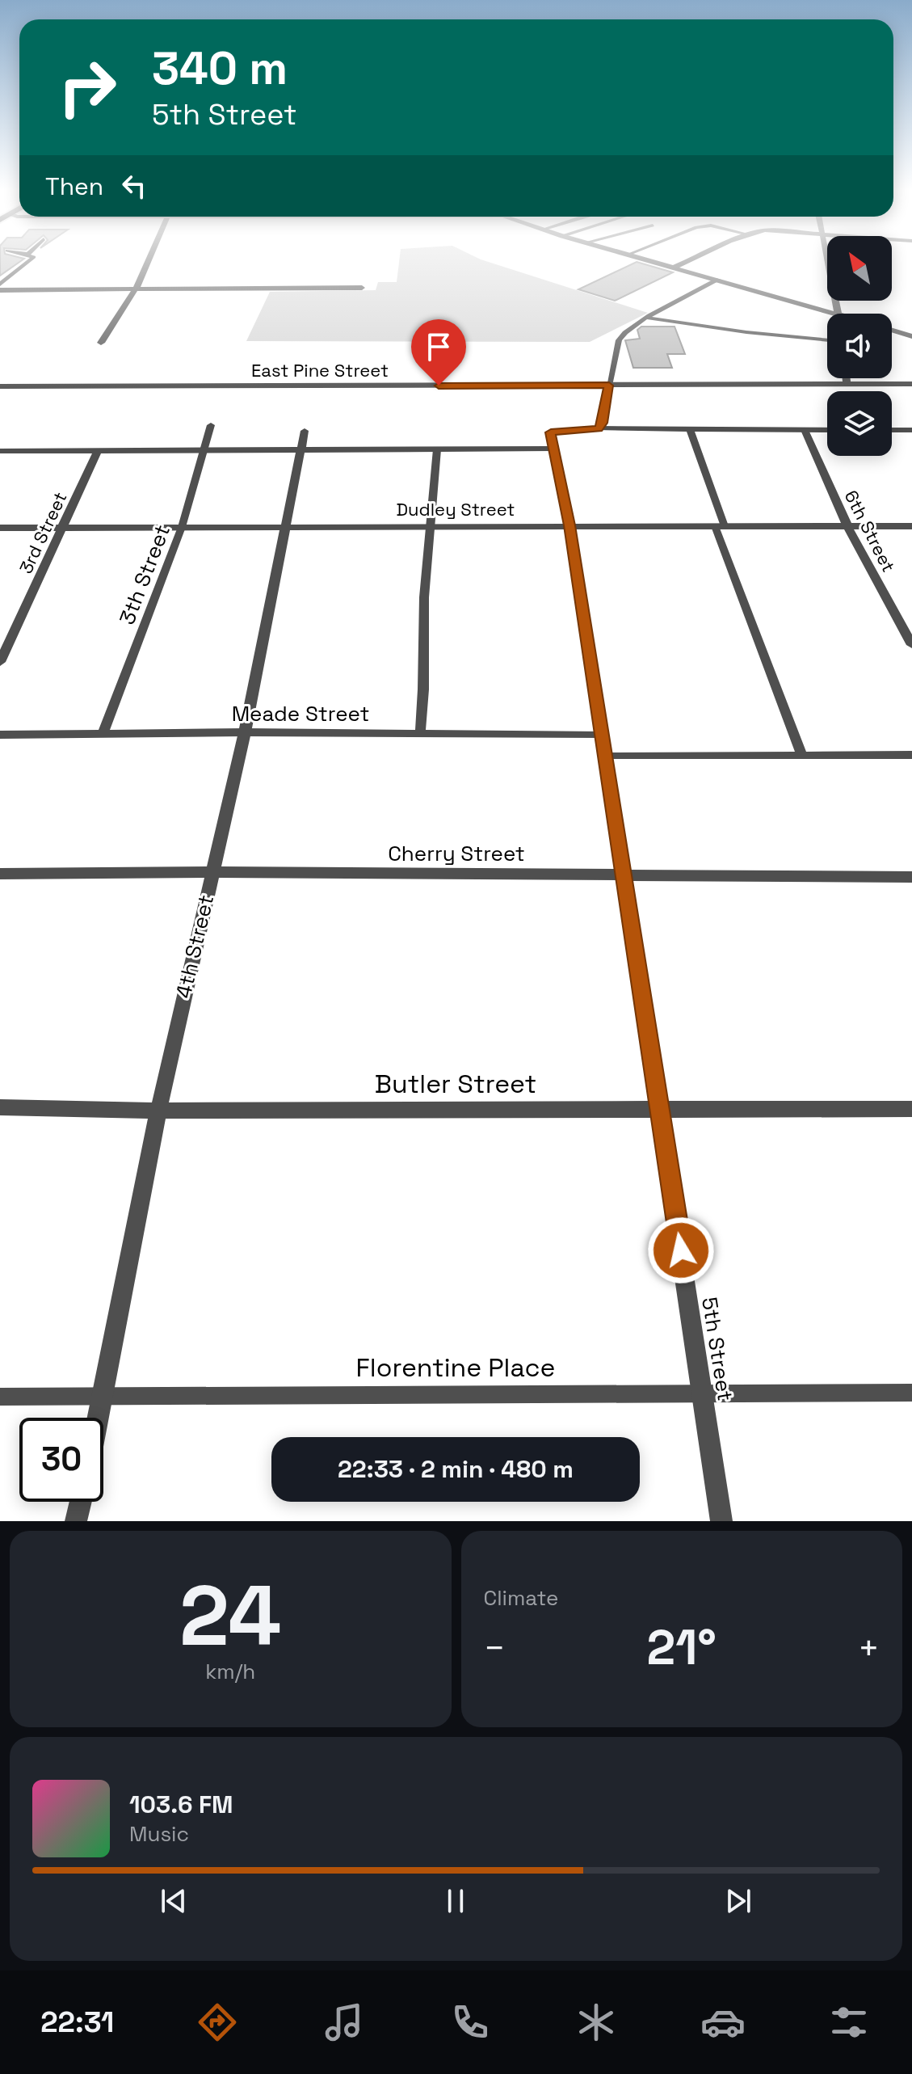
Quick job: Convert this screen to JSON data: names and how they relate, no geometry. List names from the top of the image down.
{
  "streets": {
    "street": [
      "East Pine Street",
      "Dudley Street",
      "6th Street",
      "3rd Street",
      "Cherry Street",
      "4th Street",
      "Butler Street",
      "5th Street"
    ],
    "lane": ["3th Street", "Meade Street", "Florentine Place"]
  },
  "crossings": [
    ["Dudley Street", "6th Street"],
    ["Dudley Street", "3rd Street"],
    ["Dudley Street", "3th Street"],
    ["Dudley Street", "4th Street"],
    ["Dudley Street", "5th Street"],
    ["3th Street", "Meade Street"],
    ["Meade Street", "4th Street"],
    ["Meade Street", "5th Street"],
    ["Cherry Street", "4th Street"],
    ["Cherry Street", "5th Street"],
    ["4th Street", "Butler Street"],
    ["4th Street", "Florentine Place"],
    ["Butler Street", "5th Street"],
    ["5th Street", "Florentine Place"]
  ],
  "north": "top left",
  "page": {
    "turn": ["340 m", "5th Street"],
    "then": "Then",
    "limit": "30",
    "trip": "22:33 · 2 min · 480 m",
    "tile": [
      ["24", "km/h"],
      "Climate"
    ],
    "heat": ["−", "21°", "+"],
    "song": ["103.6 FM", "Music"],
    "tabs": "22:31"
  }
}
